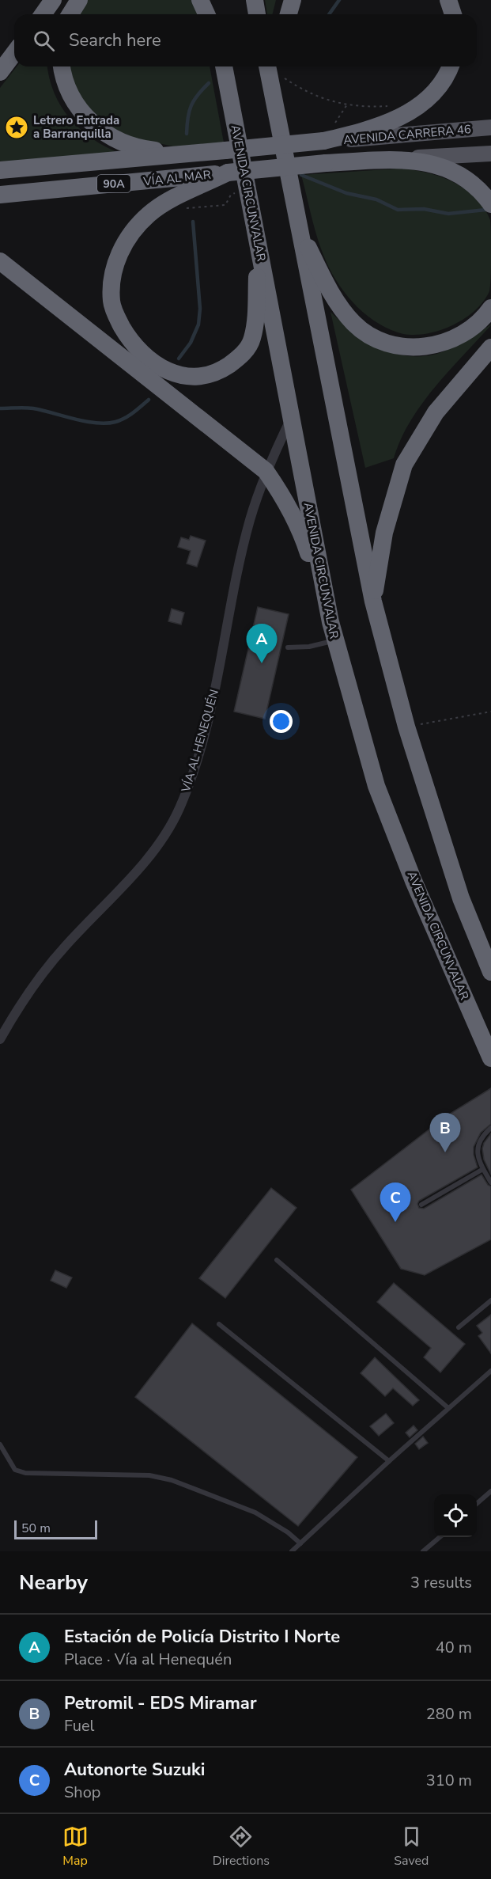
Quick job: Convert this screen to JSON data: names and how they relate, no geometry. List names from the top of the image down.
{
  "streets": {
    "highway": ["VÍA AL MAR", "90A", "AVENIDA CIRCUNVALAR"],
    "main road": ["AVENIDA CARRERA 46"],
    "street": ["VÍA AL HENEQUÉN"]
  },
  "crossings": [
    ["AVENIDA CARRERA 46", "VÍA AL MAR"],
    ["AVENIDA CIRCUNVALAR", "VÍA AL HENEQUÉN"]
  ],
  "places": {
    "place": ["Letrero Entrada a Barranquilla"]
  },
  "scale_bar": "50 m",
  "page": {
    "search": "Search here",
    "pins": ["A", "B", "C"],
    "scale": "50 m",
    "heading": ["Nearby", "3 results"],
    "list": [
      {
        "mark": "A",
        "name": "Estación de Policía Distrito I Norte",
        "note": "Place · Vía al Henequén",
        "value": "40 m"
      },
      {
        "mark": "B",
        "name": "Petromil - EDS Miramar",
        "note": "Fuel",
        "value": "280 m"
      },
      {
        "mark": "C",
        "name": "Autonorte Suzuki",
        "note": "Shop",
        "value": "310 m"
      }
    ],
    "nav": ["Map", "Directions", "Saved"]
  }
}
